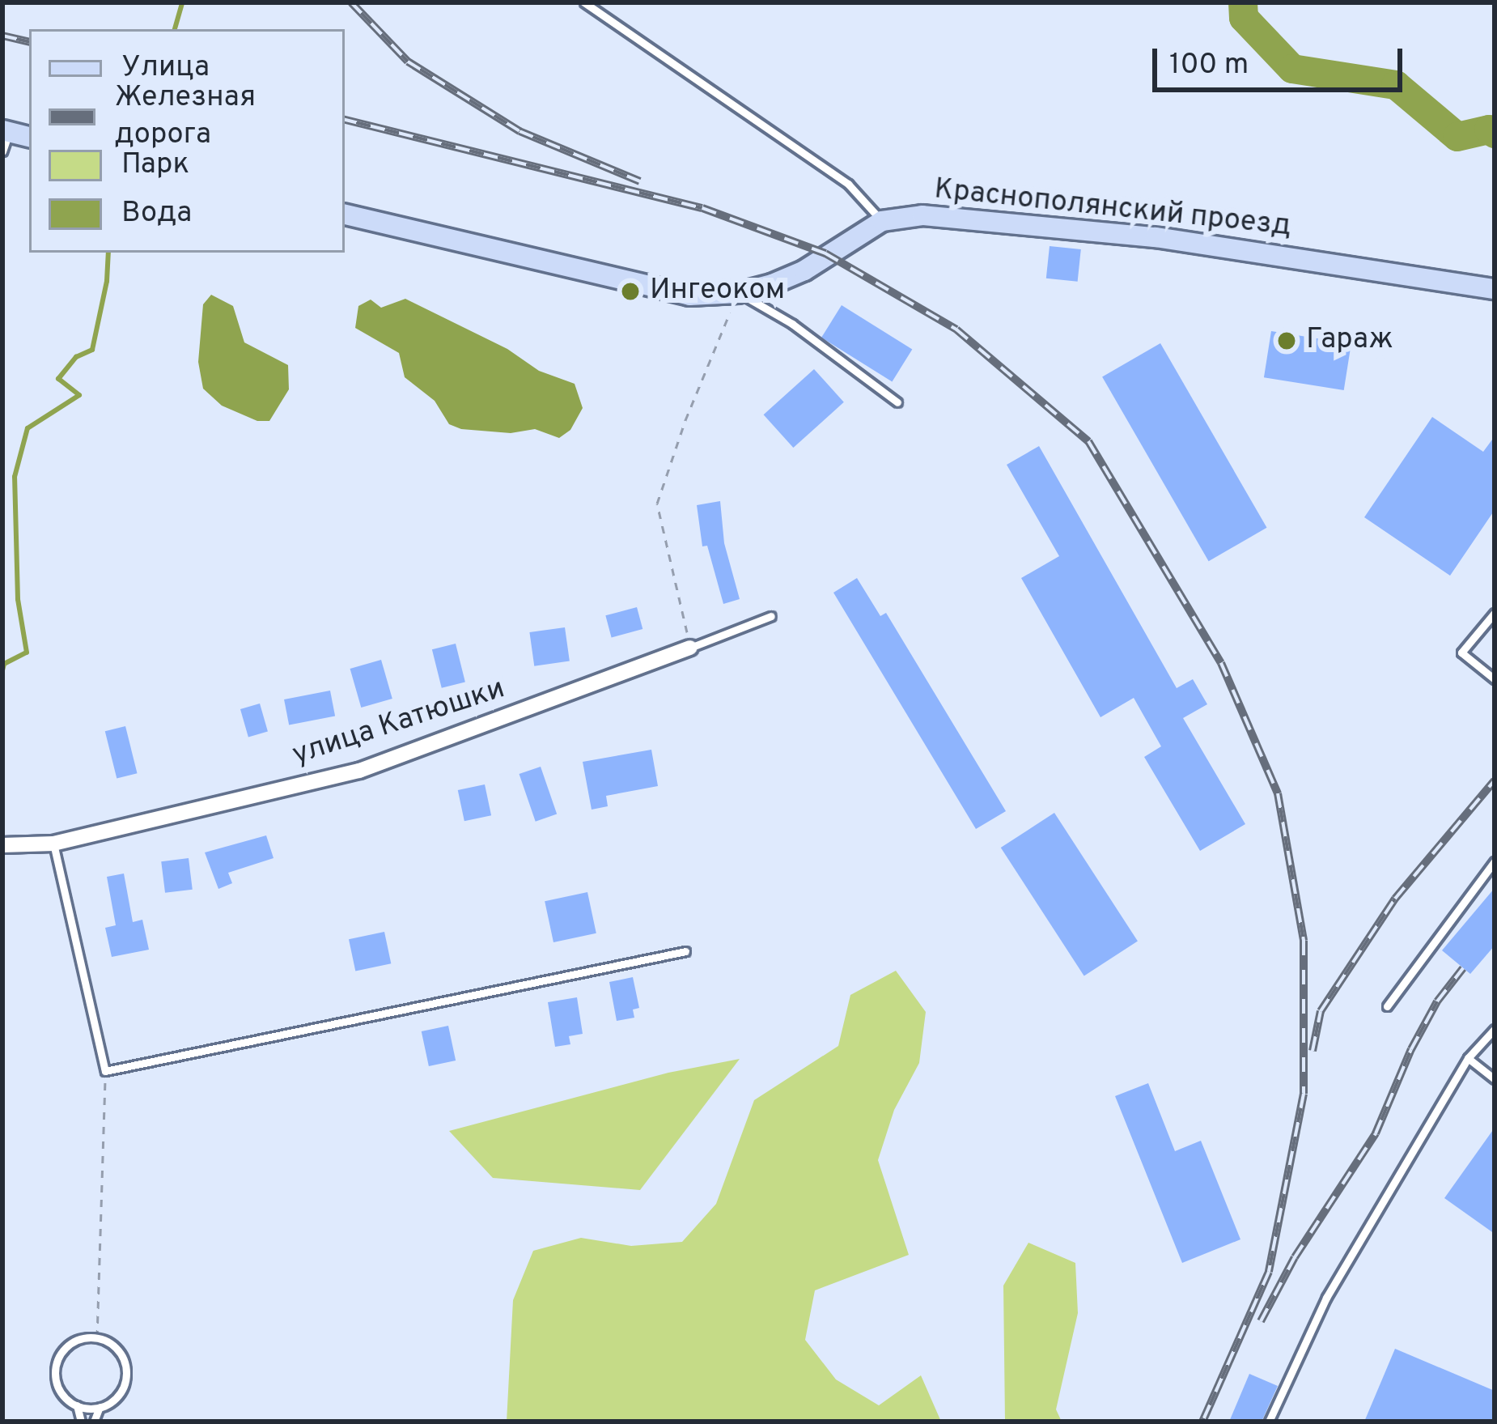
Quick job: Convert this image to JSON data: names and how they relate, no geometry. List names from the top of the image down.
{
  "streets": {
    "main road": ["Краснополянский проезд"],
    "street": ["улица Катюшки"]
  },
  "places": ["Ингеоком", "Гараж"],
  "legend": [
    "Улица",
    "Железная дорога",
    "Парк",
    "Вода"
  ],
  "scale_bar": "100 m"
}
